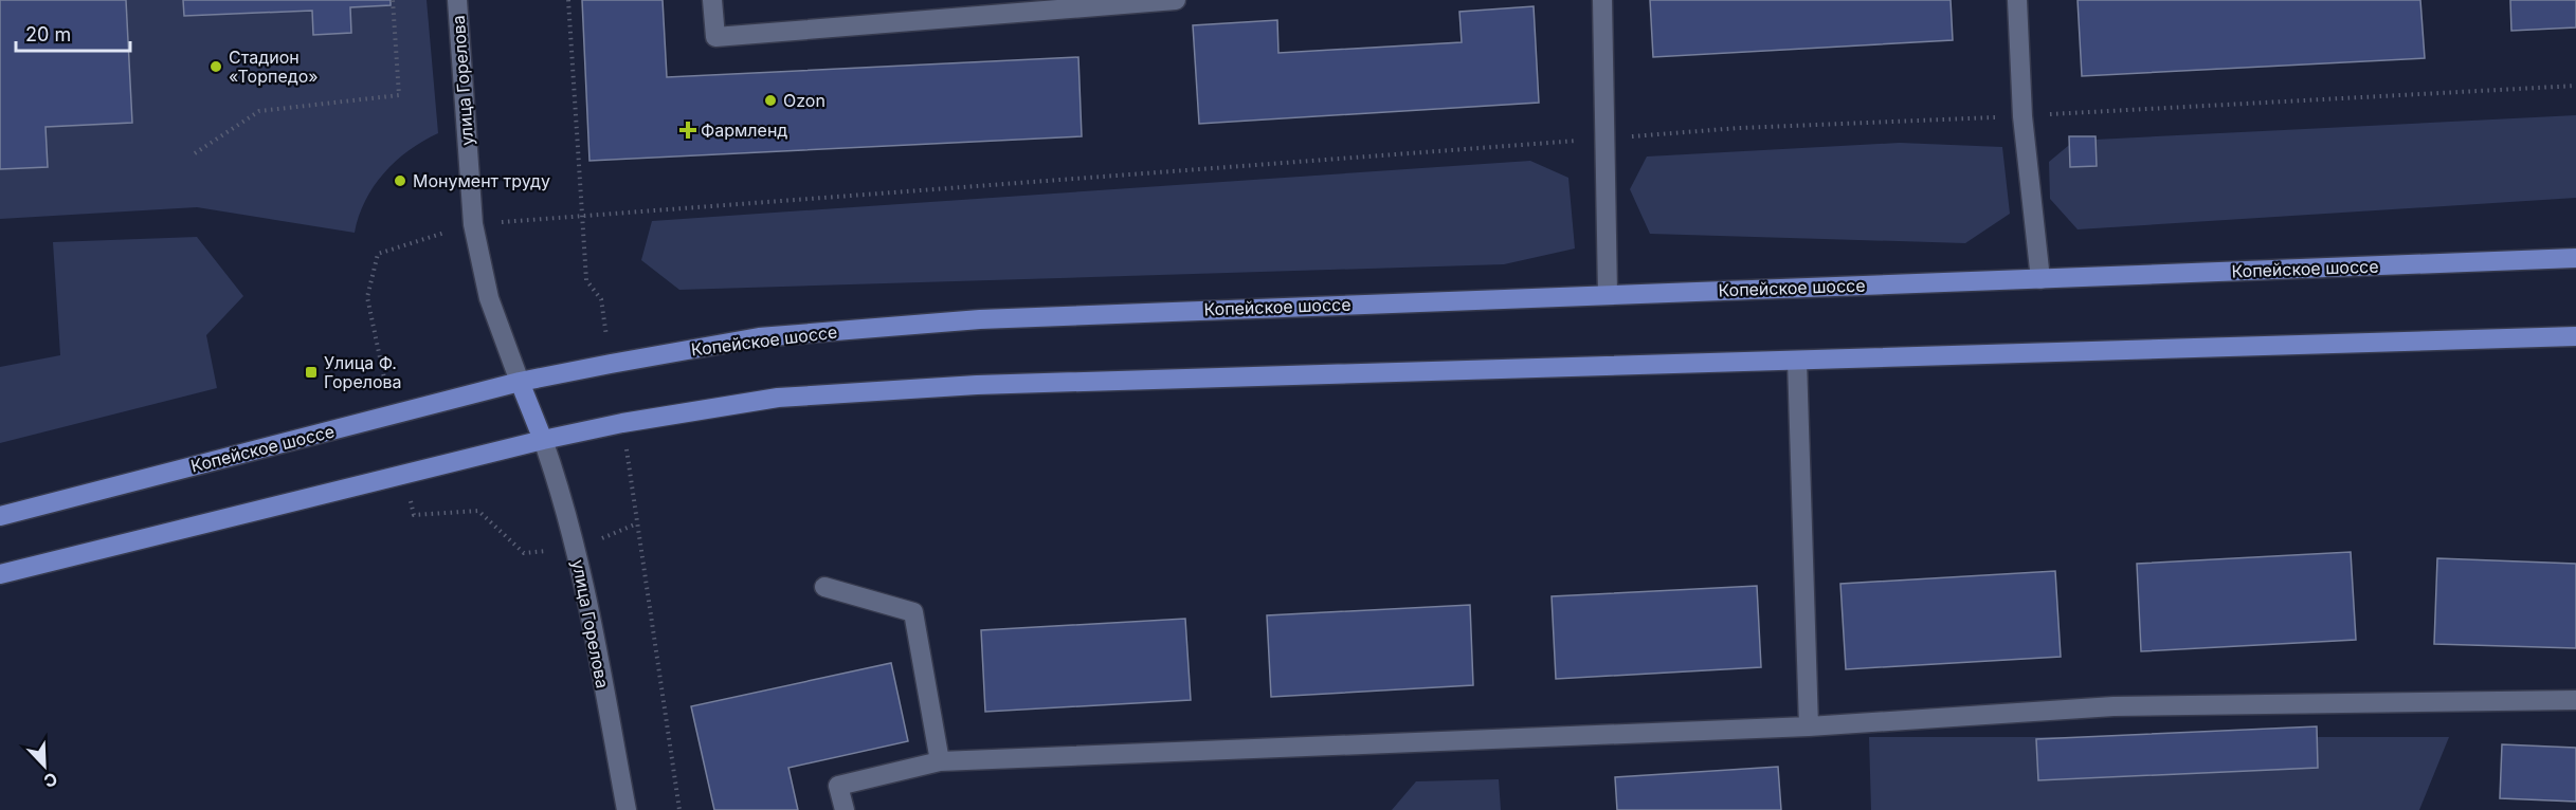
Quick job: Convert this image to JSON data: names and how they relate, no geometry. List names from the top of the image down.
{
  "streets": {
    "main road": ["Копейское шоссе"],
    "street": ["улица Горелова"]
  },
  "crossings": [
    ["улица Горелова", "Копейское шоссе"]
  ],
  "places": {
    "other": ["Стадион «Торпедо»", "Ozon", "Монумент труду"],
    "health": ["Фармленд"],
    "transit": ["Улица Ф. Горелова"]
  },
  "scale_bar": "20 m",
  "north": "bottom right"
}
